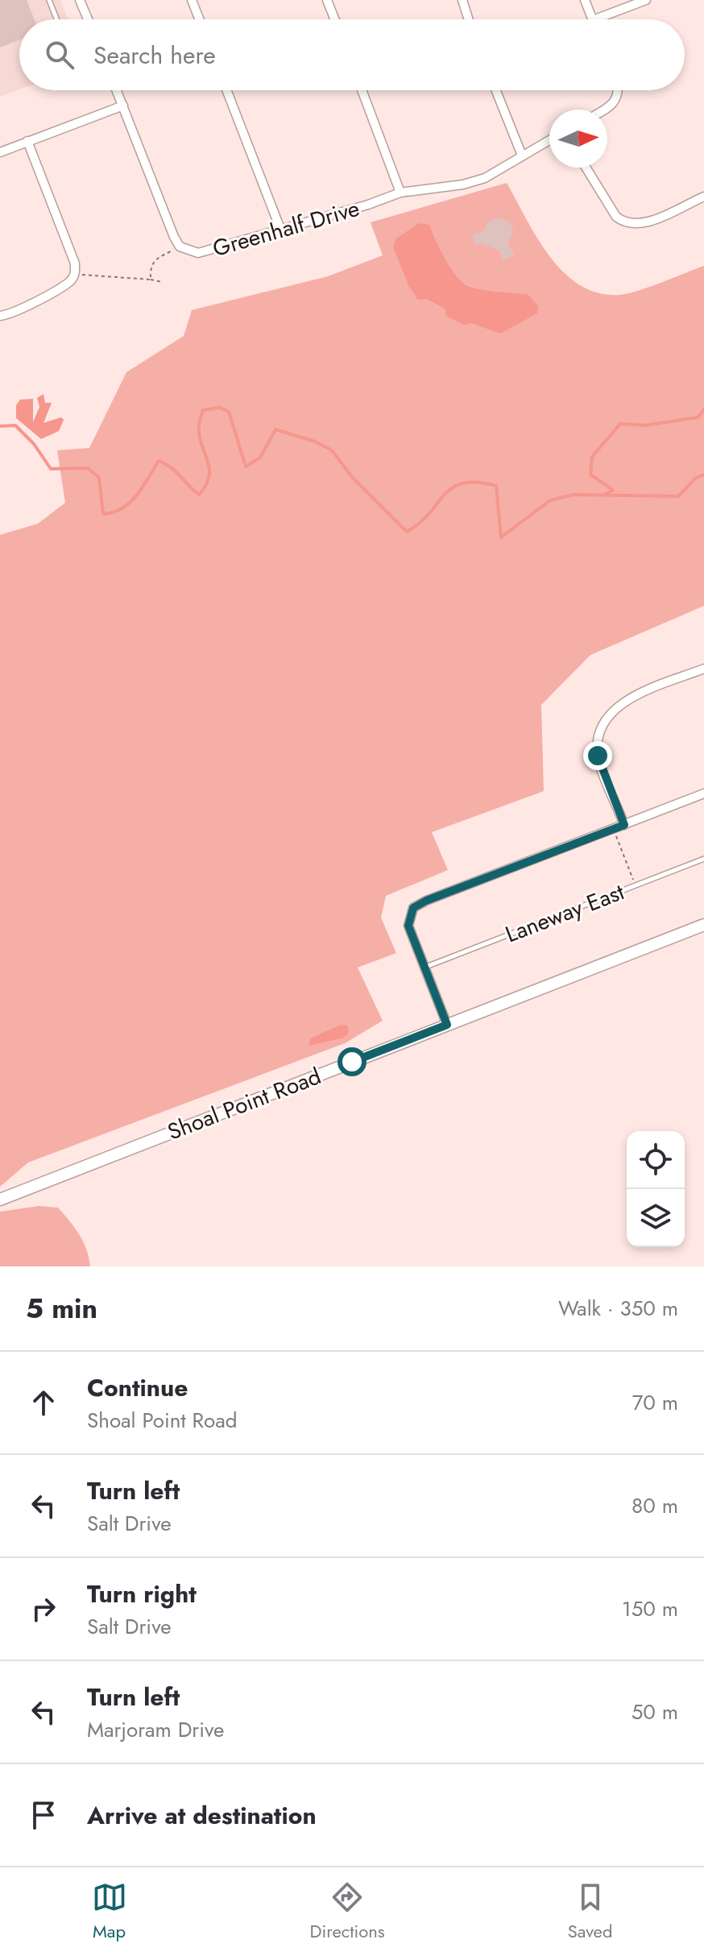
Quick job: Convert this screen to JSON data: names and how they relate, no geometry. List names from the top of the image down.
{
  "streets": {
    "street": ["Greenhalf Drive", "Shoal Point Road"],
    "lane": ["Laneway East"]
  },
  "north": "right",
  "page": {
    "search": "Search here",
    "heading": ["5 min", "Walk · 350 m"],
    "list": [
      ["Continue", "Shoal Point Road", "70 m"],
      ["Turn left", "Salt Drive", "80 m"],
      ["Turn right", "Salt Drive", "150 m"],
      ["Turn left", "Marjoram Drive", "50 m"],
      "Arrive at destination"
    ],
    "nav": ["Map", "Directions", "Saved"]
  }
}
